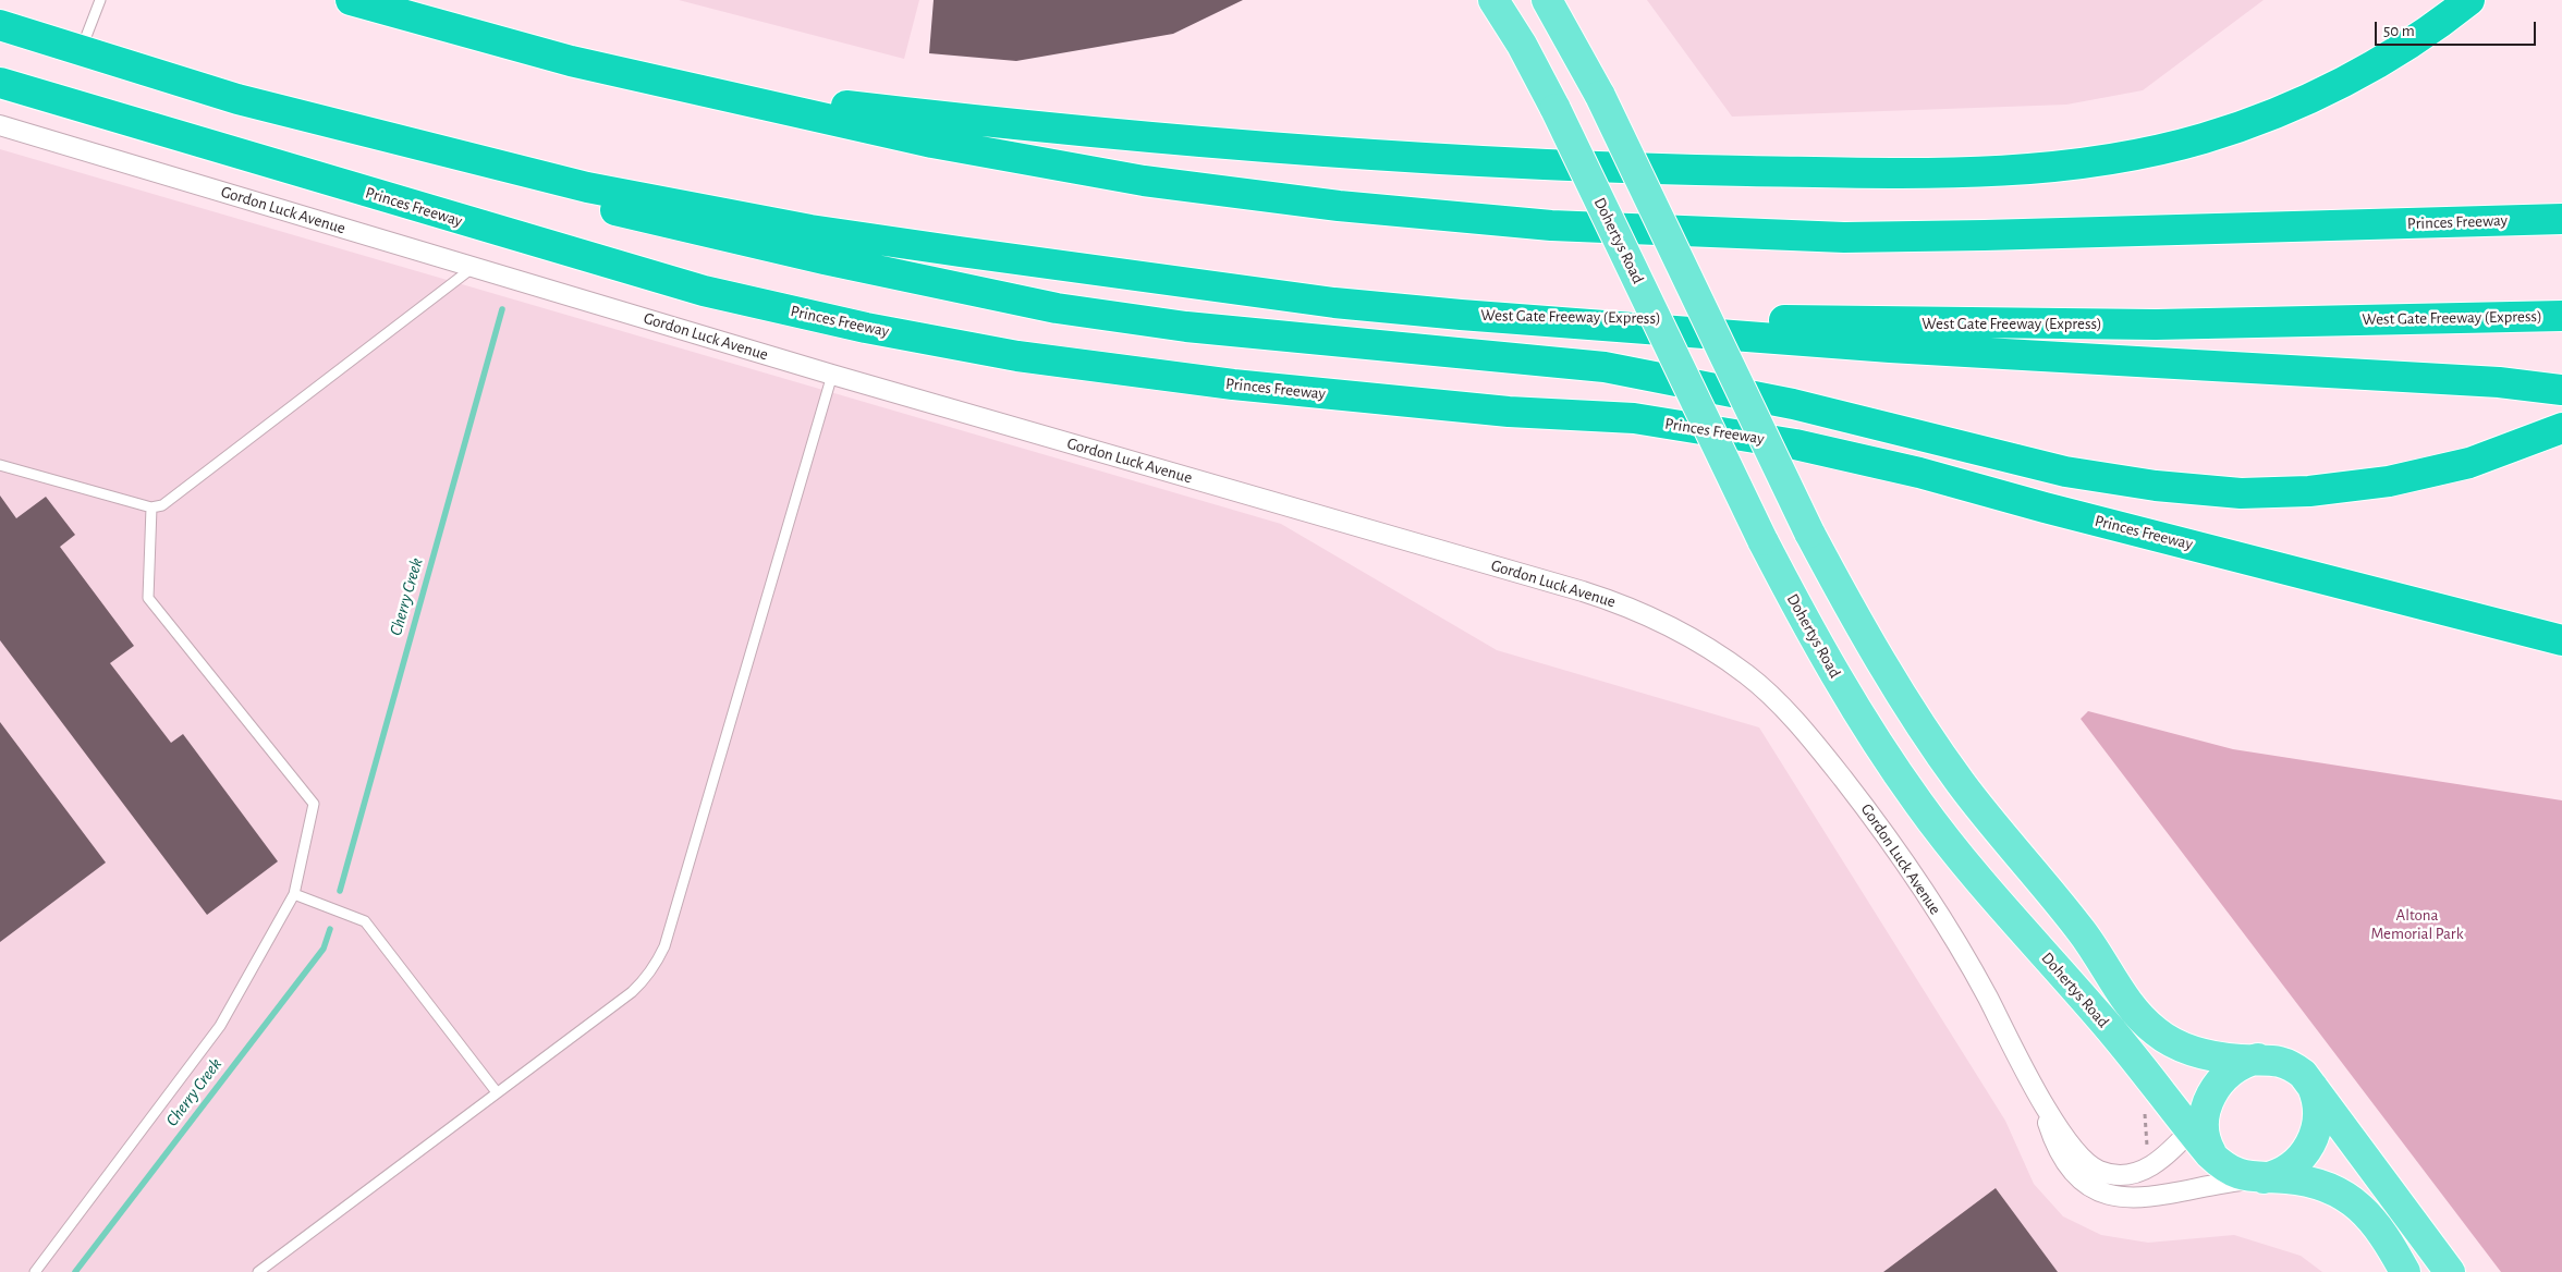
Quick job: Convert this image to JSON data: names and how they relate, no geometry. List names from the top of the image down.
{
  "streets": {
    "highway": ["Princes Freeway", "West Gate Freeway (Express)"],
    "main road": ["Dohertys Road"],
    "street": ["Gordon Luck Avenue"]
  },
  "crossings": [
    ["Gordon Luck Avenue", "Dohertys Road"]
  ],
  "water": ["Cherry Creek"],
  "parks": ["Altona Memorial Park"],
  "scale_bar": "50 m"
}
